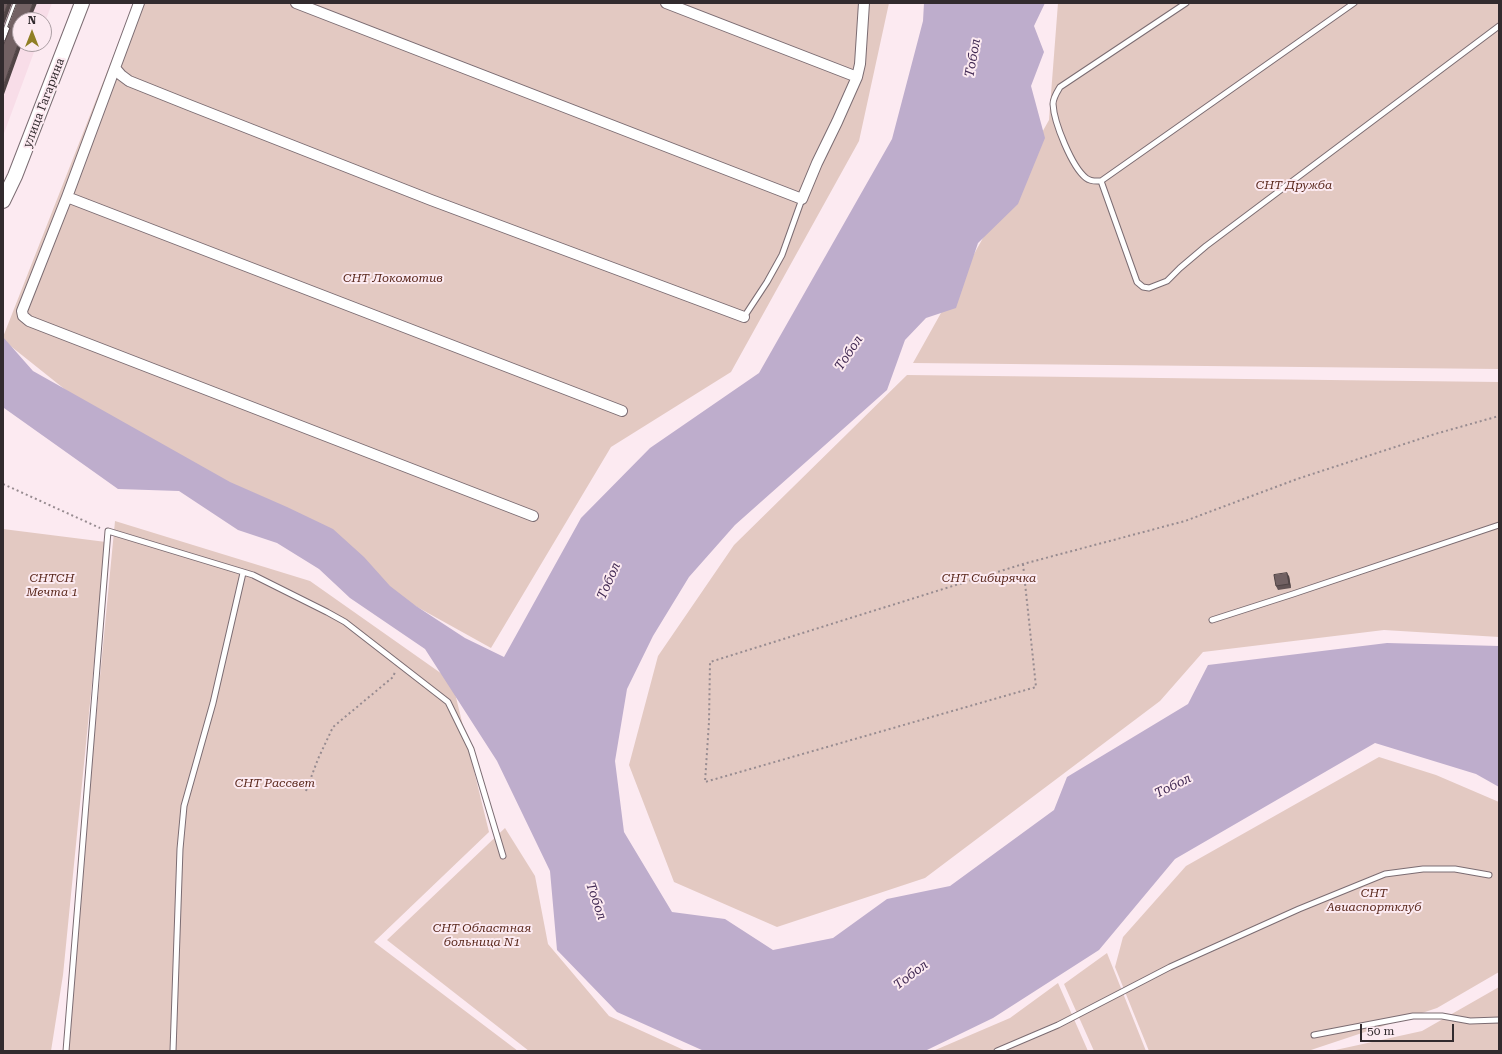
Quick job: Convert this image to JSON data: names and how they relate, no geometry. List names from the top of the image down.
{
  "streets": {
    "main road": ["улица Гагарина"]
  },
  "water": ["Тобол"],
  "parks": [
    "СНТ Дружба",
    "СНТ Локомотив",
    "СНТСН Мечта 1",
    "СНТ Сибирячка",
    "СНТ Рассвет",
    "СНТ Авиаспортклуб",
    "СНТ Областная больница N1"
  ],
  "scale_bar": "50 m",
  "north": "top"
}
